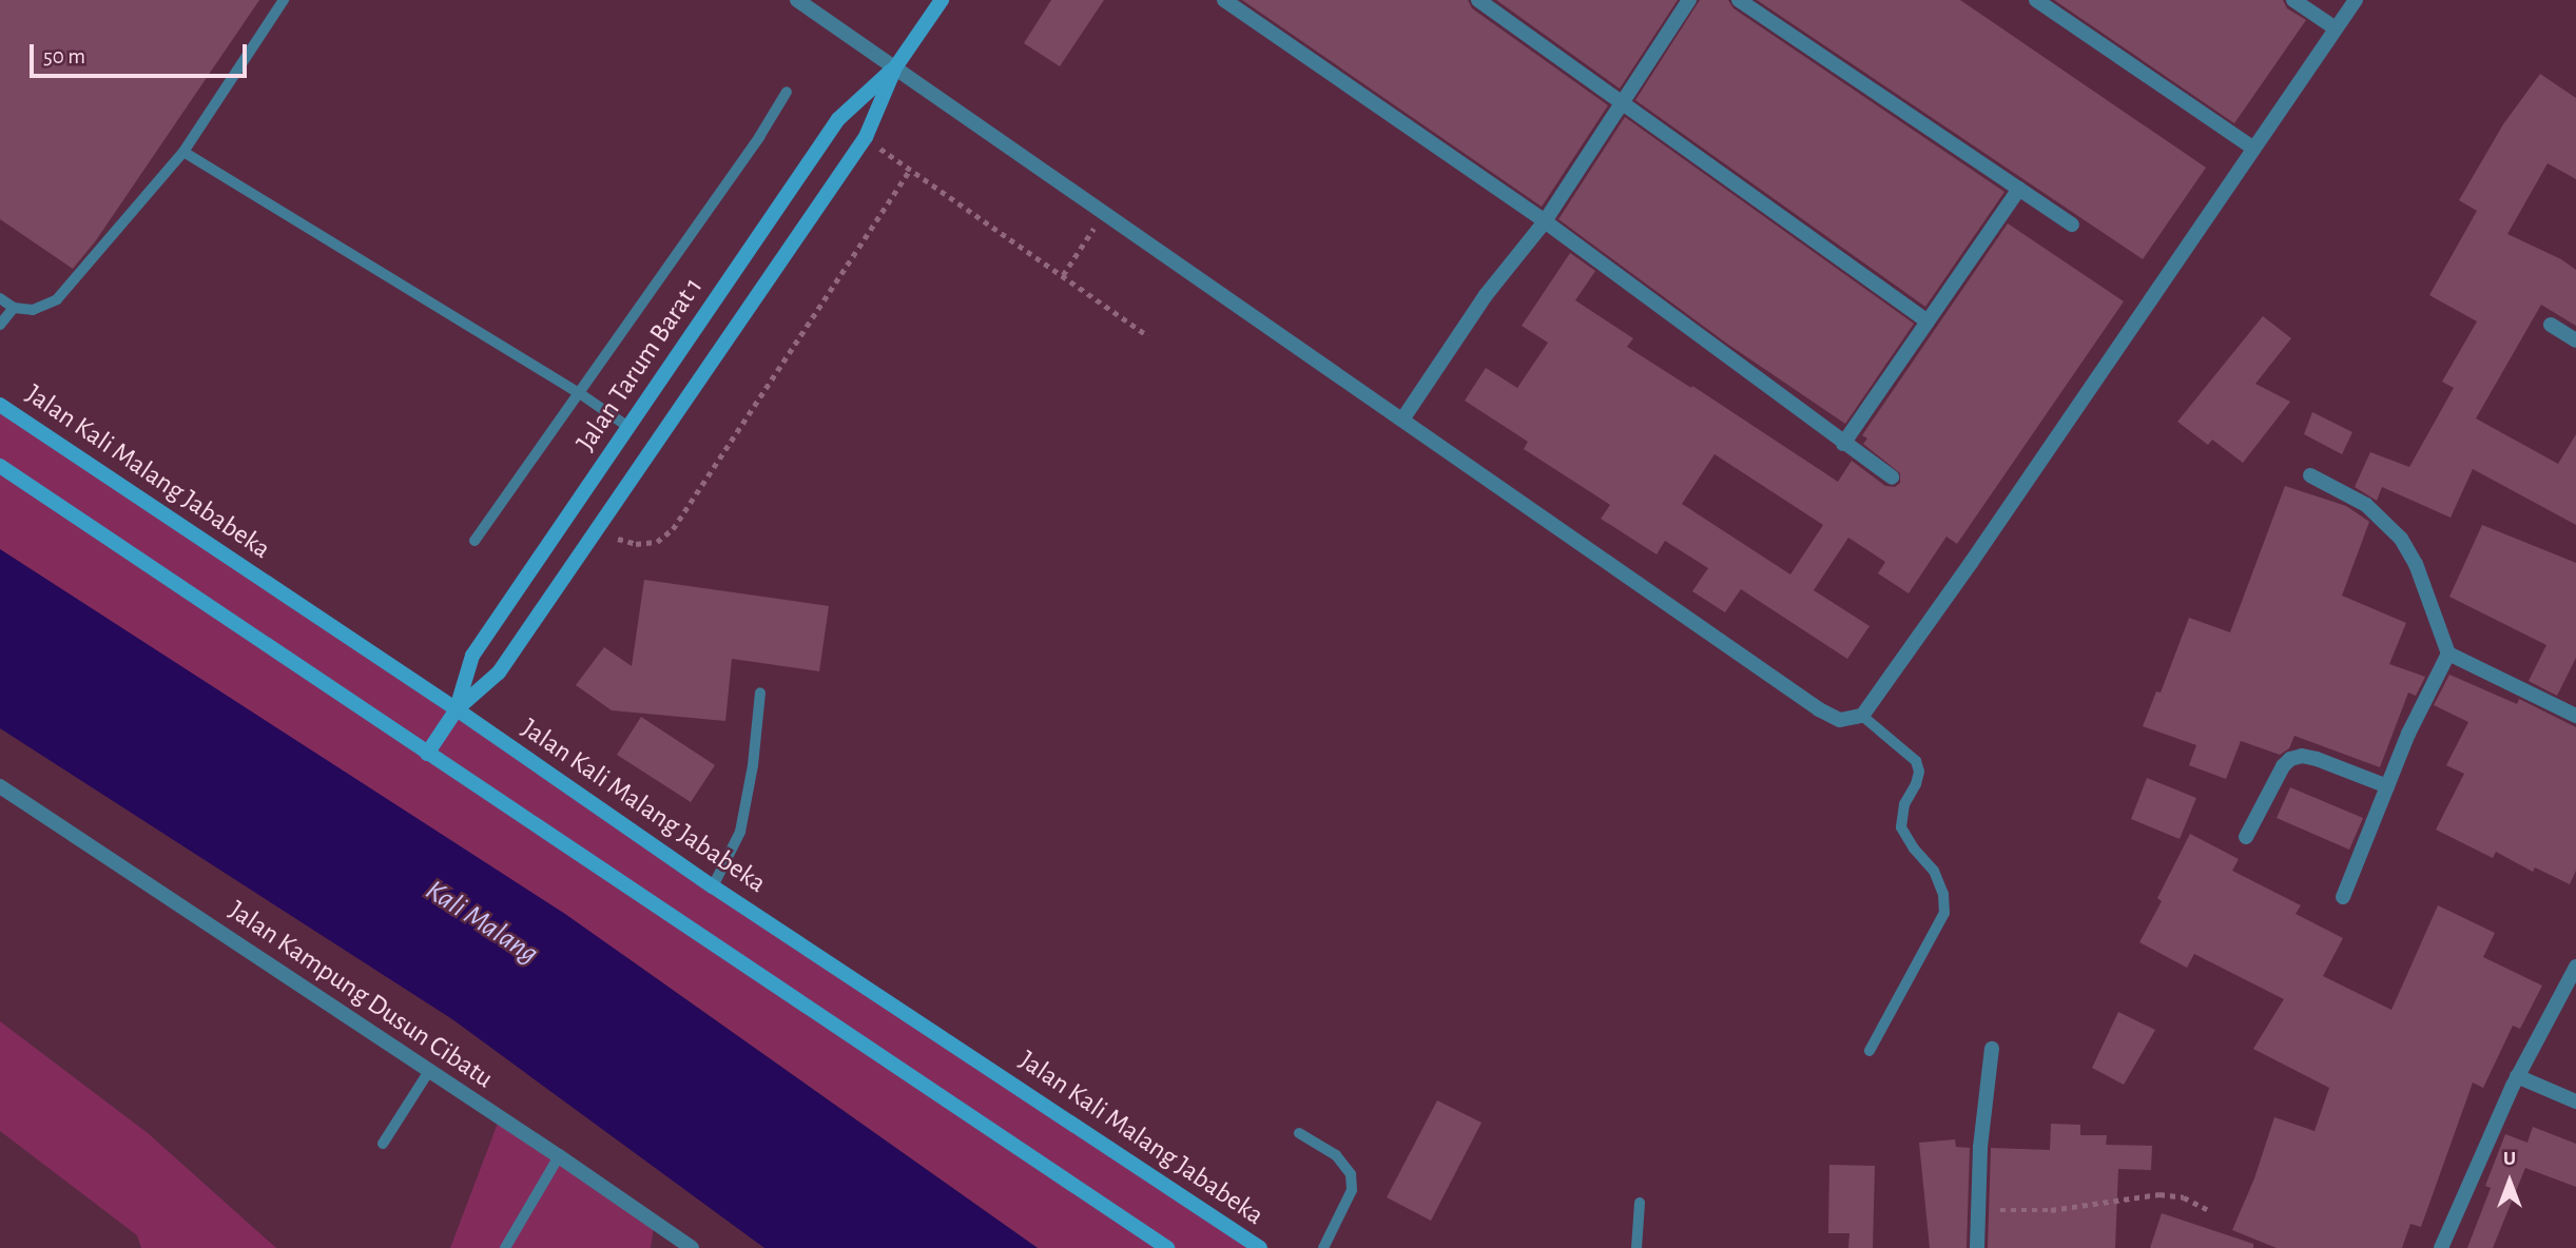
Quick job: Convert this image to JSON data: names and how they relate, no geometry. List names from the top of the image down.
{
  "streets": {
    "main road": ["Jalan Tarum Barat 1", "Jalan Kali Malang Jababeka"],
    "street": ["Jalan Kampung Dusun Cibatu"]
  },
  "crossings": [
    ["Jalan Tarum Barat 1", "Jalan Kali Malang Jababeka"]
  ],
  "water": ["Kali Malang"],
  "scale_bar": "50 m",
  "north": "top"
}
